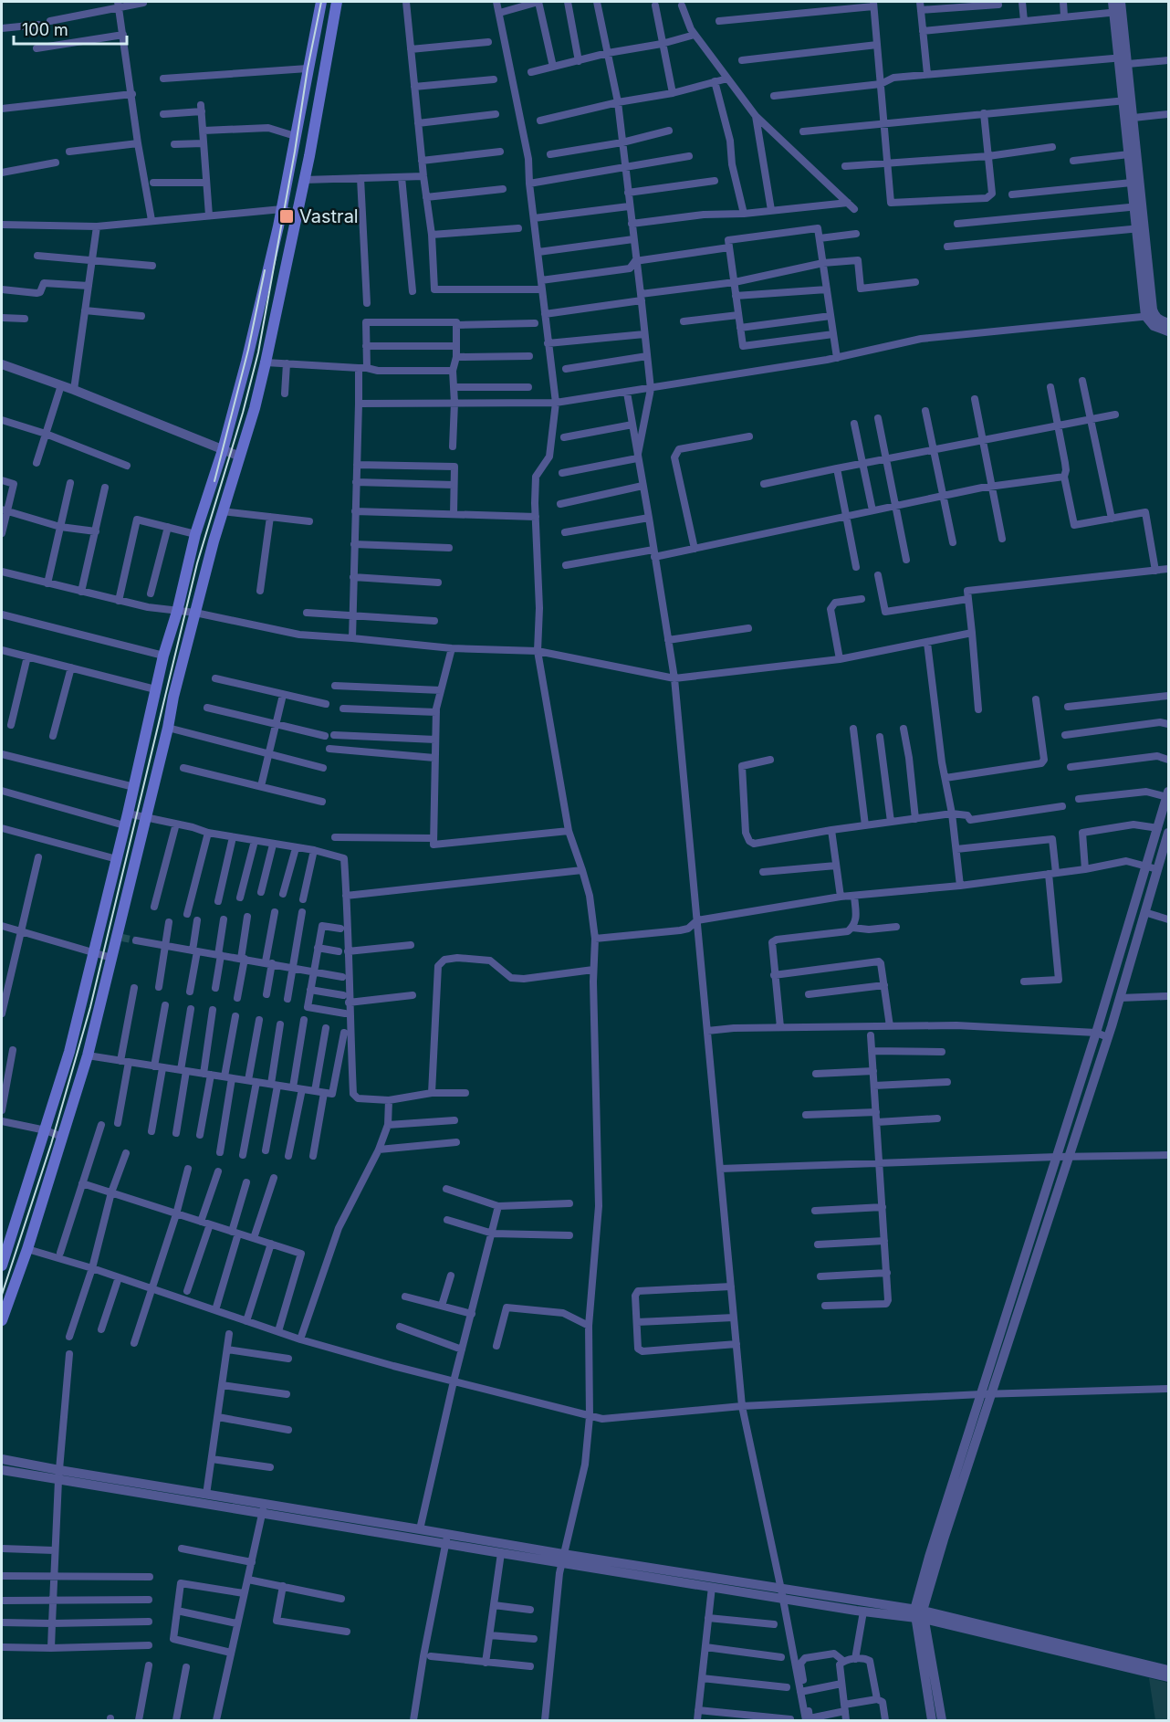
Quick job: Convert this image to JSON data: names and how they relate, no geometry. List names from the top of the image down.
{
  "places": {
    "transit": ["Vastral"]
  },
  "scale_bar": "100 m"
}
